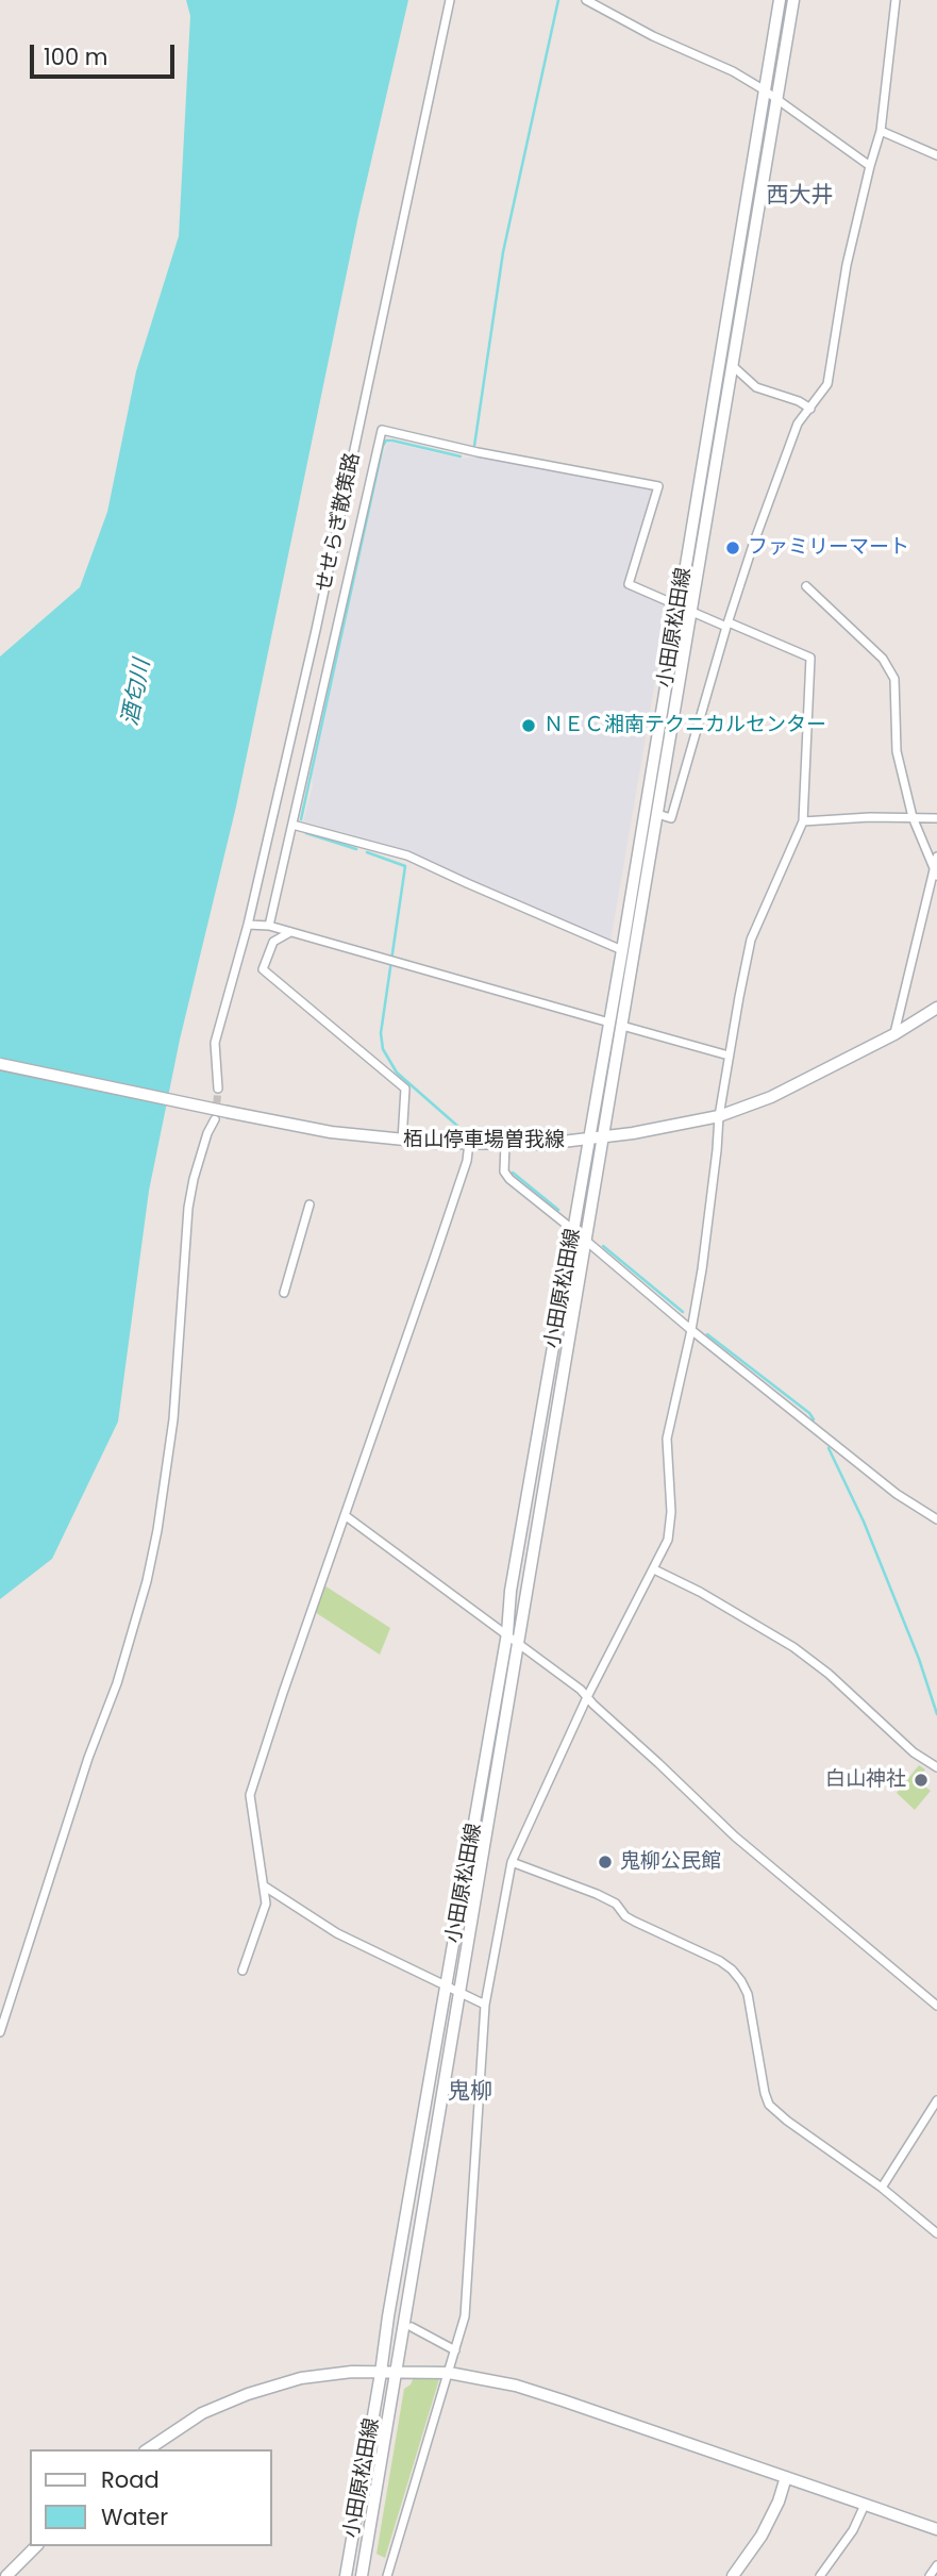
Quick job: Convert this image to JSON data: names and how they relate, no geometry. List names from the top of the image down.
{
  "streets": {
    "main road": ["小田原松田線", "栢山停車場曽我線"],
    "street": ["せせらぎ散策路"]
  },
  "crossings": [
    ["小田原松田線", "栢山停車場曽我線"]
  ],
  "districts": ["西大井", "鬼柳"],
  "water": ["酒匂川"],
  "places": [
    "ファミリーマート",
    "ＮＥＣ湘南テクニカルセンター",
    "白山神社",
    "鬼柳公民館"
  ],
  "legend": ["Road", "Water"],
  "scale_bar": "100 m"
}
